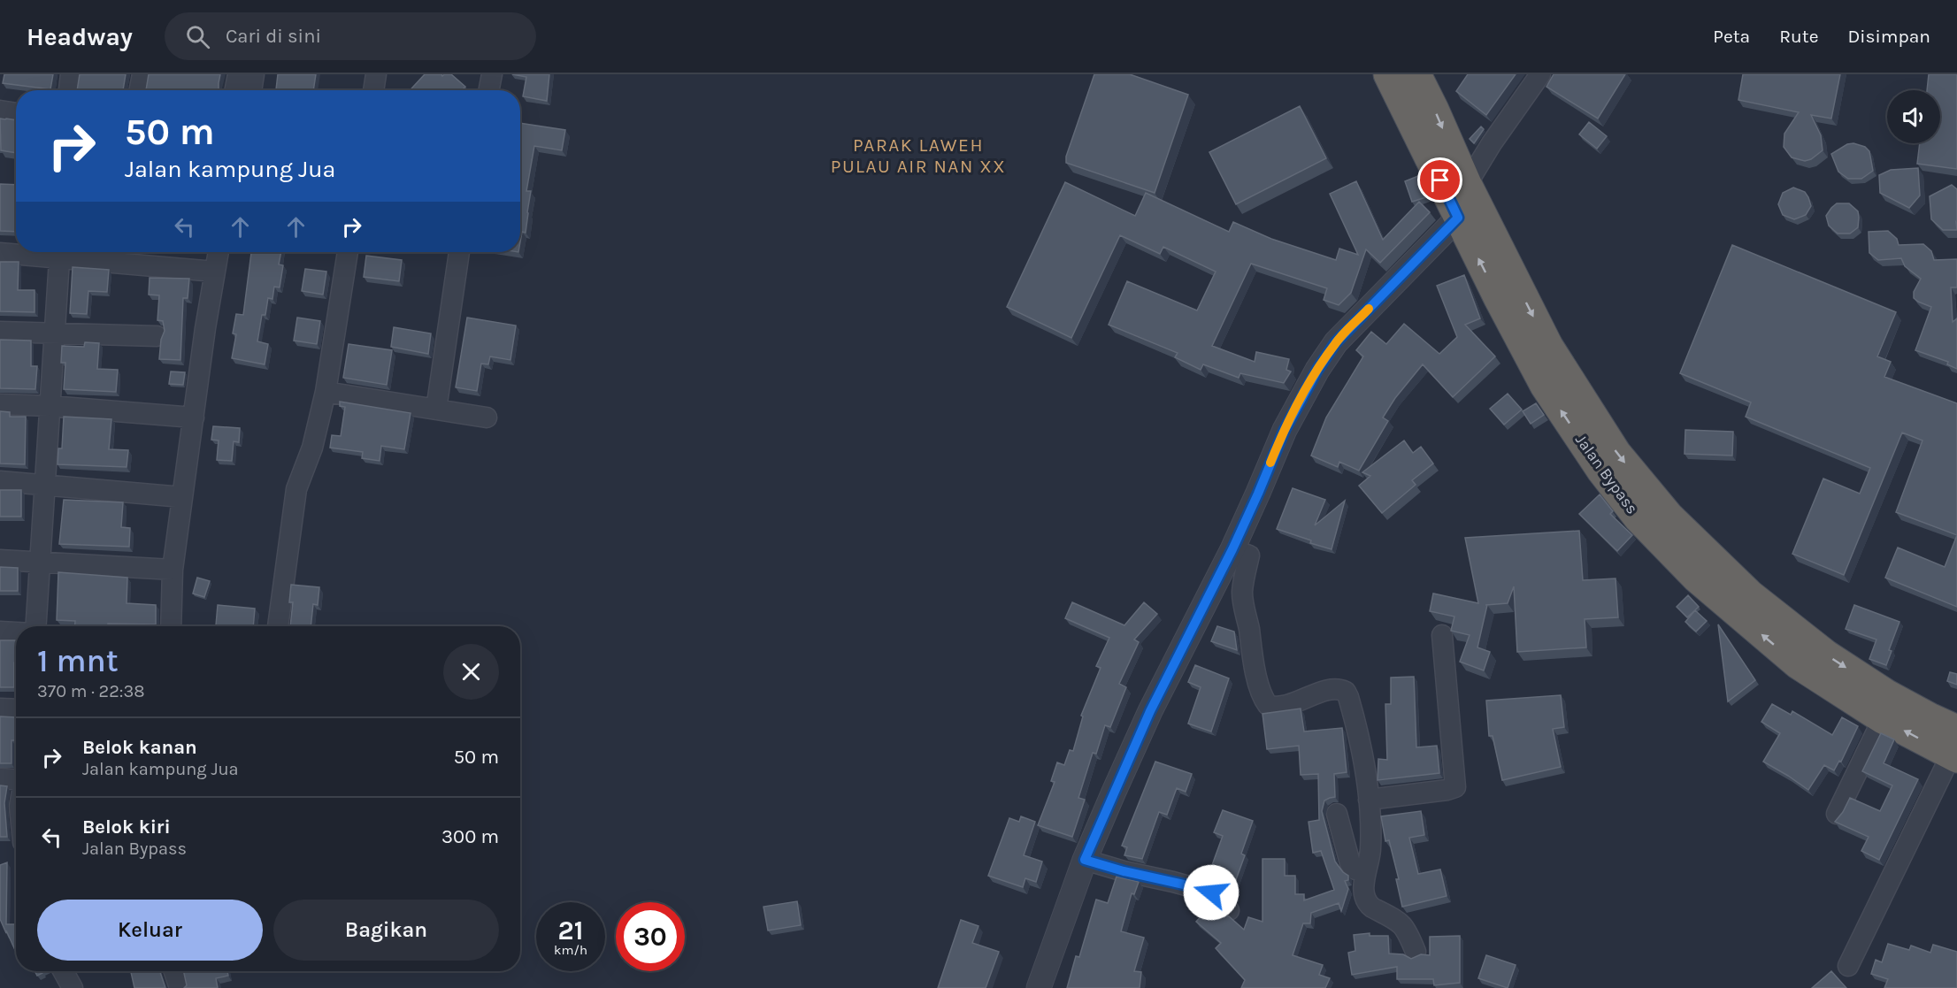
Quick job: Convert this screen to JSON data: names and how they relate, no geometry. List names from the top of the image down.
{
  "streets": {
    "highway": ["Jalan Bypass"]
  },
  "districts": ["PARAK LAWEH PULAU AIR NAN XX"],
  "page": {
    "header": "Headway",
    "search": "Cari di sini",
    "nav": ["Peta", "Rute", "Disimpan"],
    "turn": ["50 m", "Jalan kampung Jua"],
    "heading": ["1 mnt", "370 m · 22:38"],
    "list": [
      {
        "name": "Belok kanan",
        "note": "Jalan kampung Jua",
        "value": "50 m"
      },
      {
        "name": "Belok kiri",
        "note": "Jalan Bypass",
        "value": "300 m"
      }
    ],
    "buttons": ["Keluar", "Bagikan"],
    "speed": "21 km/h",
    "limit": "30"
  }
}
